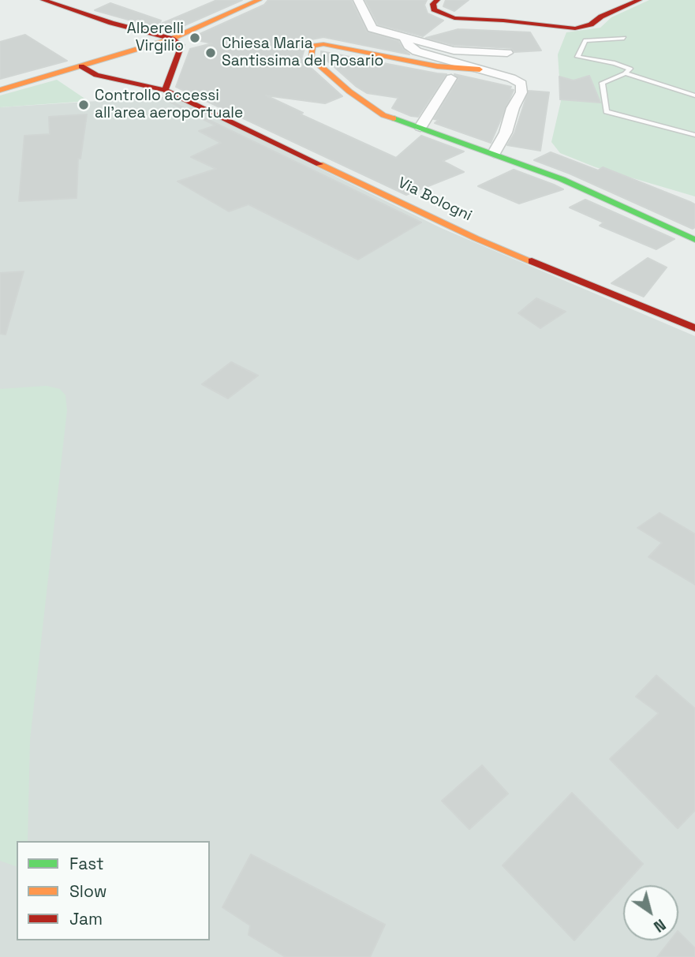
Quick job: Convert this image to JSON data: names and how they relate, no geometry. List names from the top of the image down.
{
  "streets": {
    "street": ["Via Bologni"]
  },
  "places": ["Alberelli Virgilio", "Chiesa Maria Santissima del Rosario", "Controllo accessi all'area aeroportuale"],
  "legend": ["Fast", "Slow", "Jam"],
  "north": "bottom right"
}
